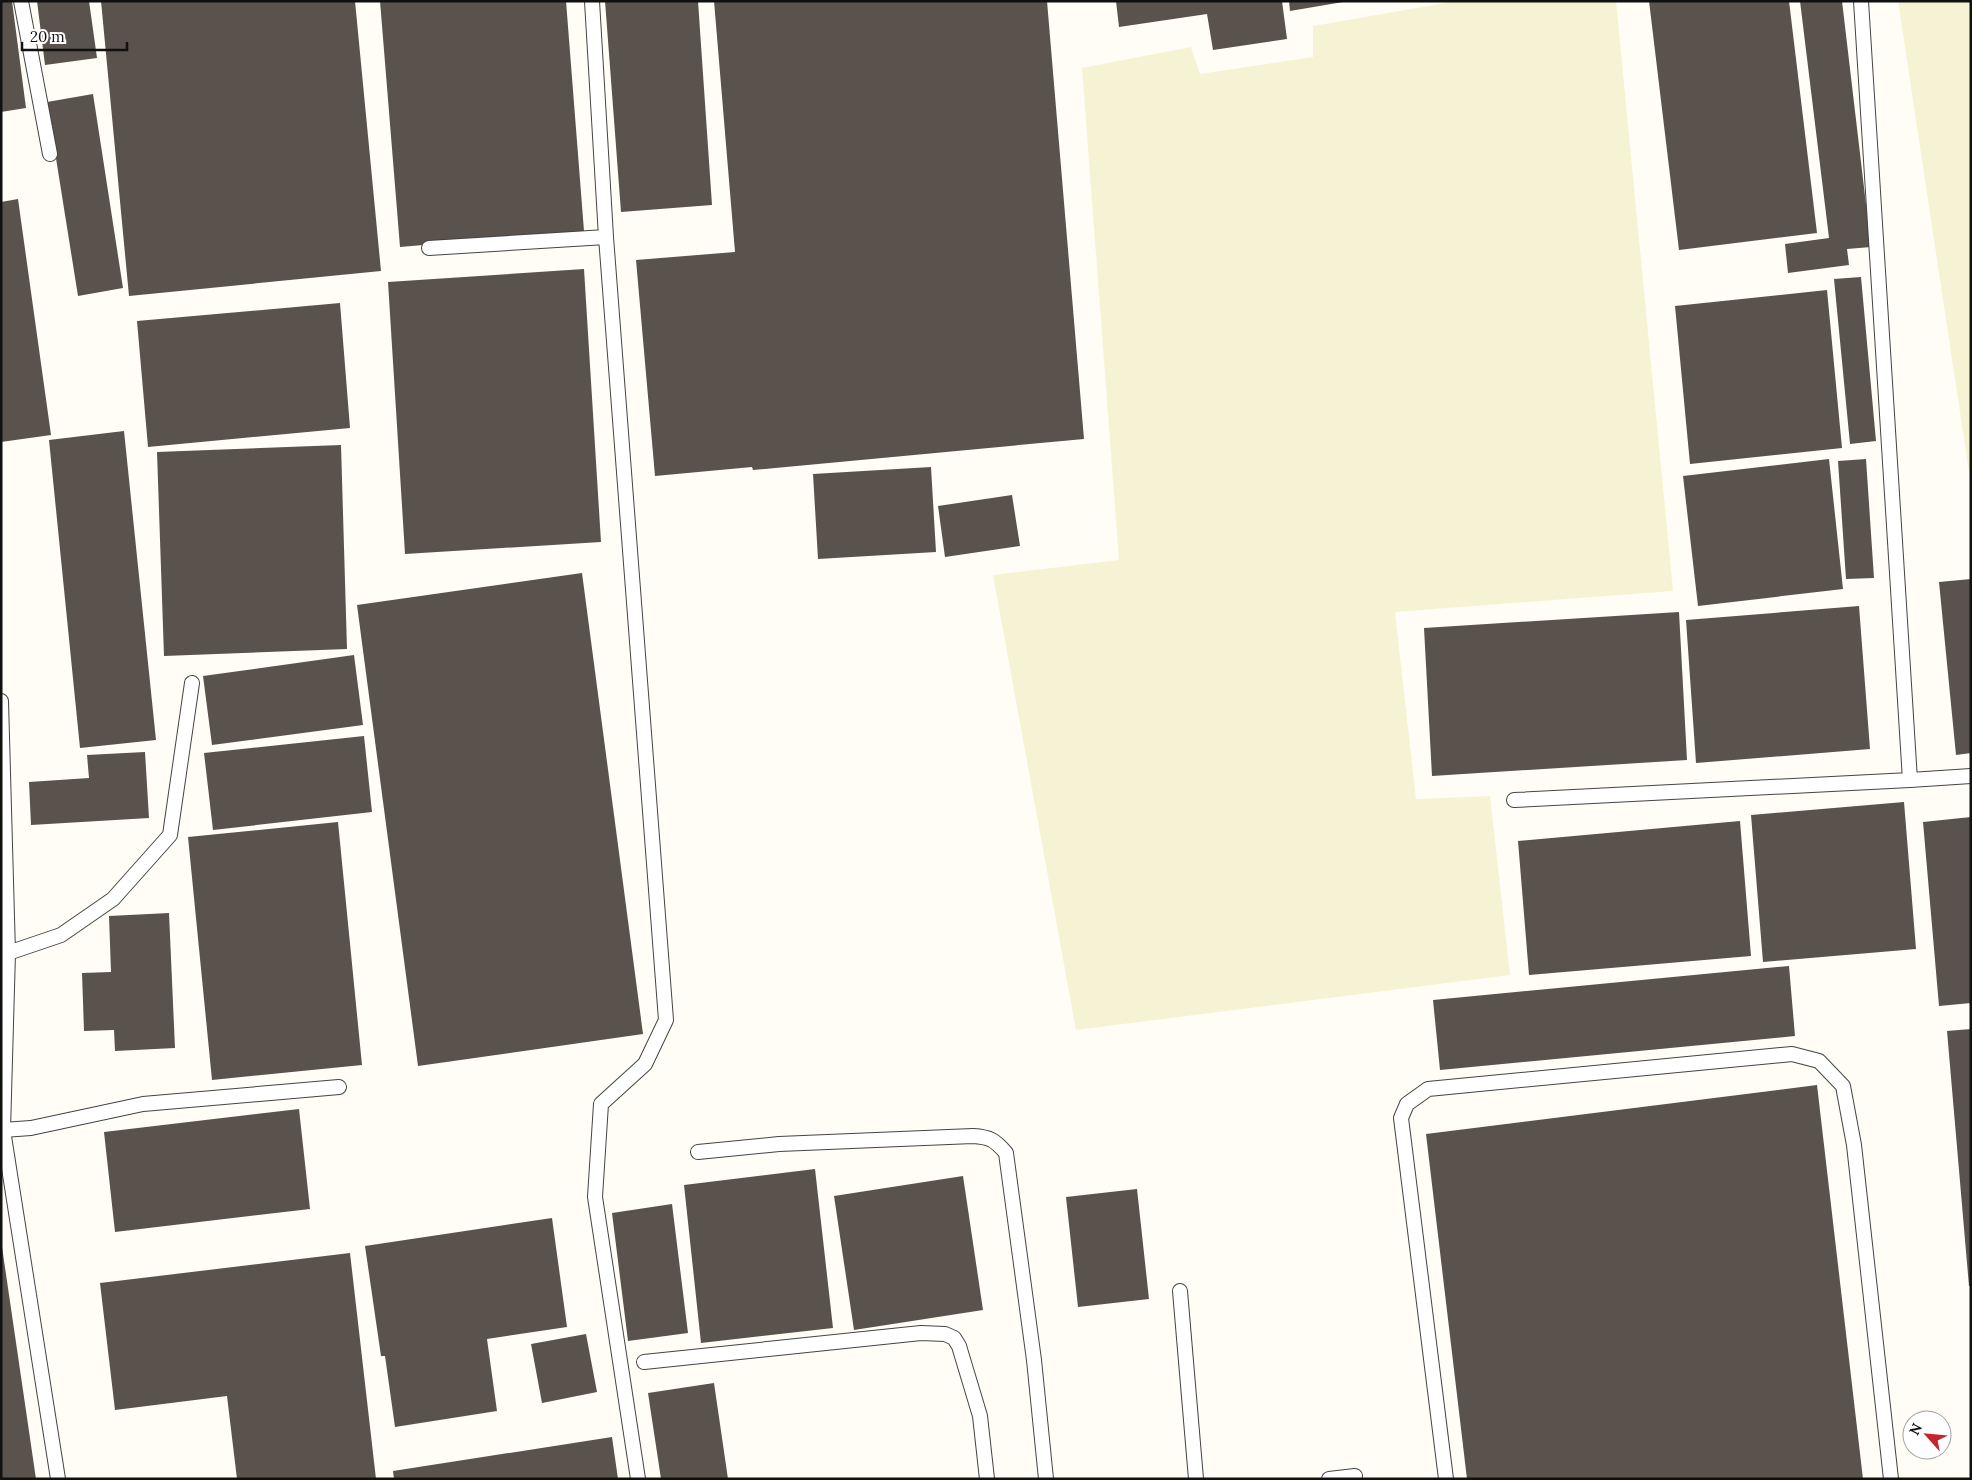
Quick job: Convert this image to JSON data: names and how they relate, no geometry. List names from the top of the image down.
{
  "scale_bar": "20 m",
  "north": "top left"
}
